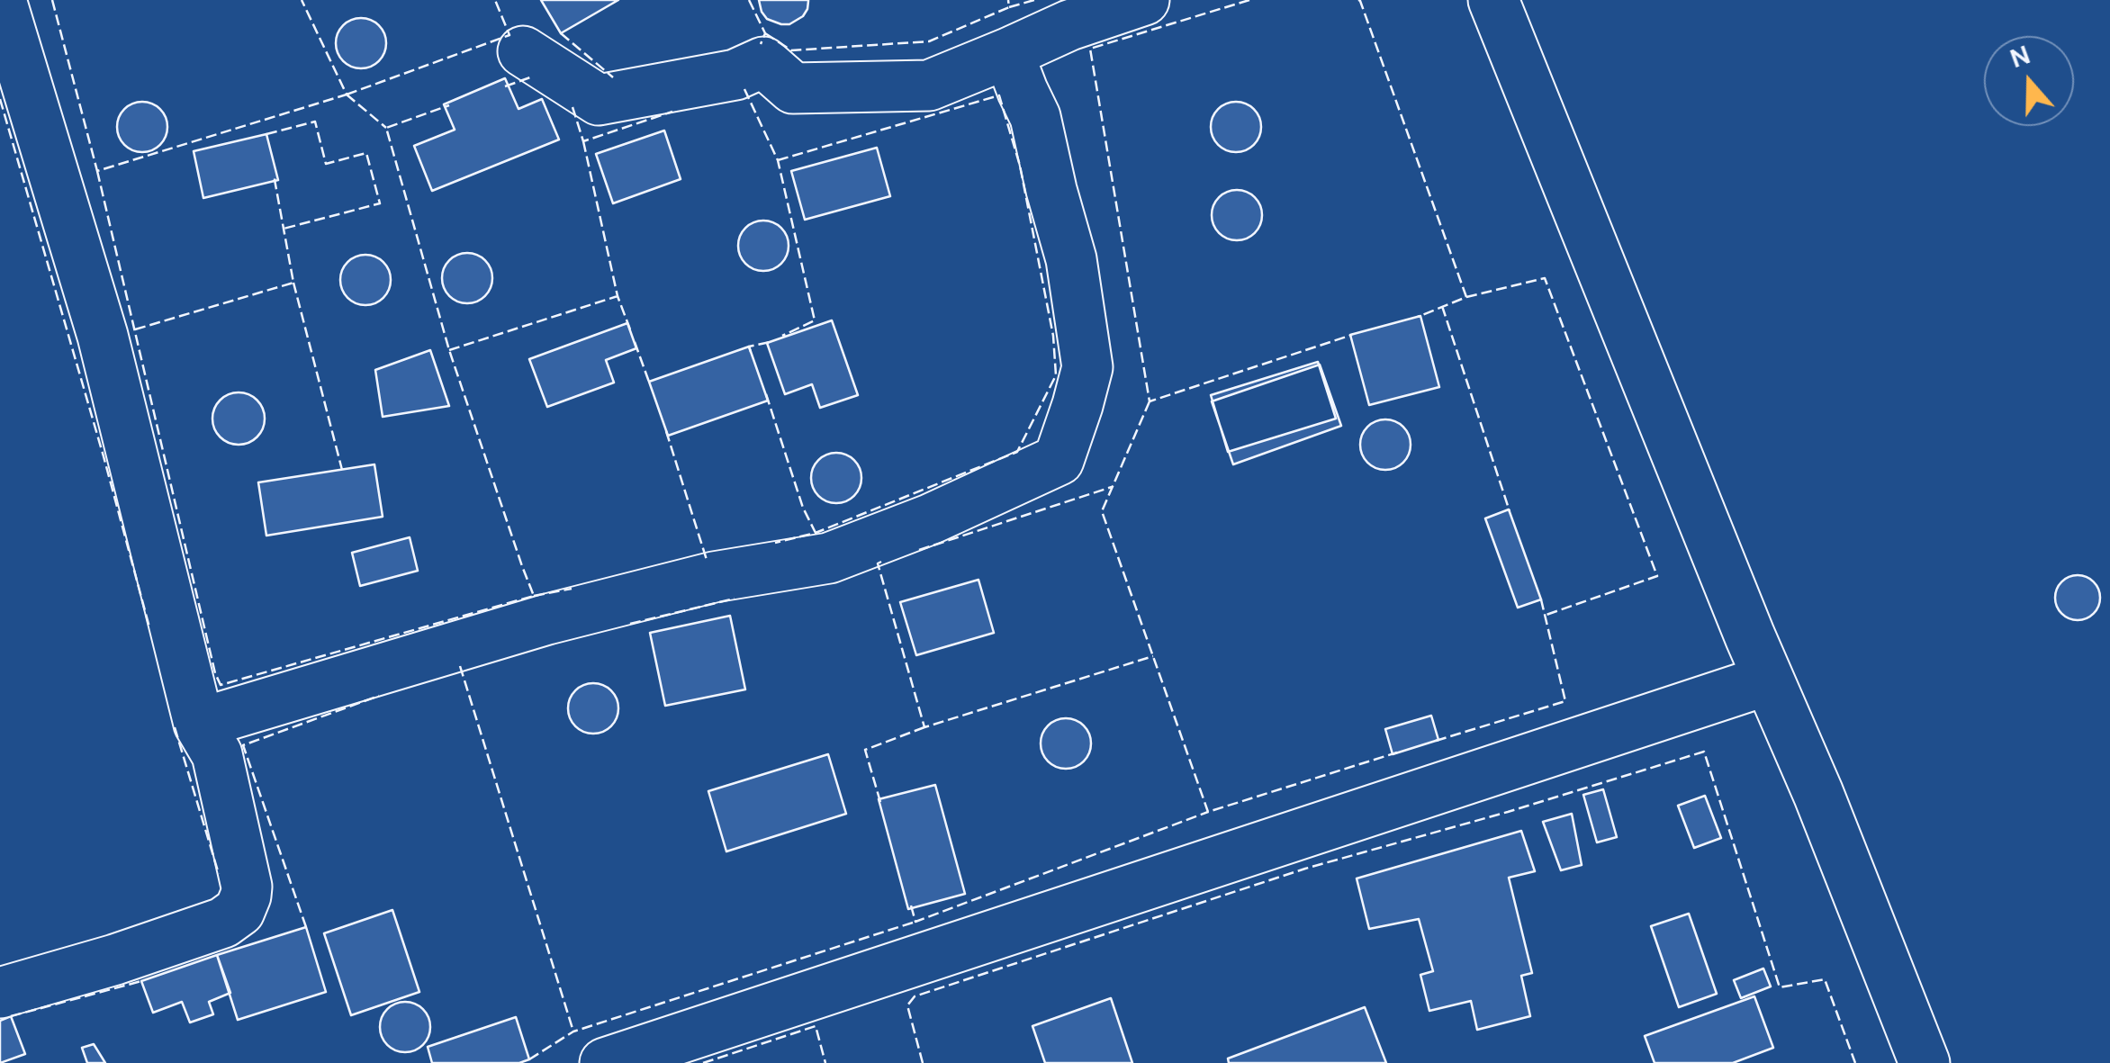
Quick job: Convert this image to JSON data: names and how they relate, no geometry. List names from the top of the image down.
{
  "north": "top"
}
